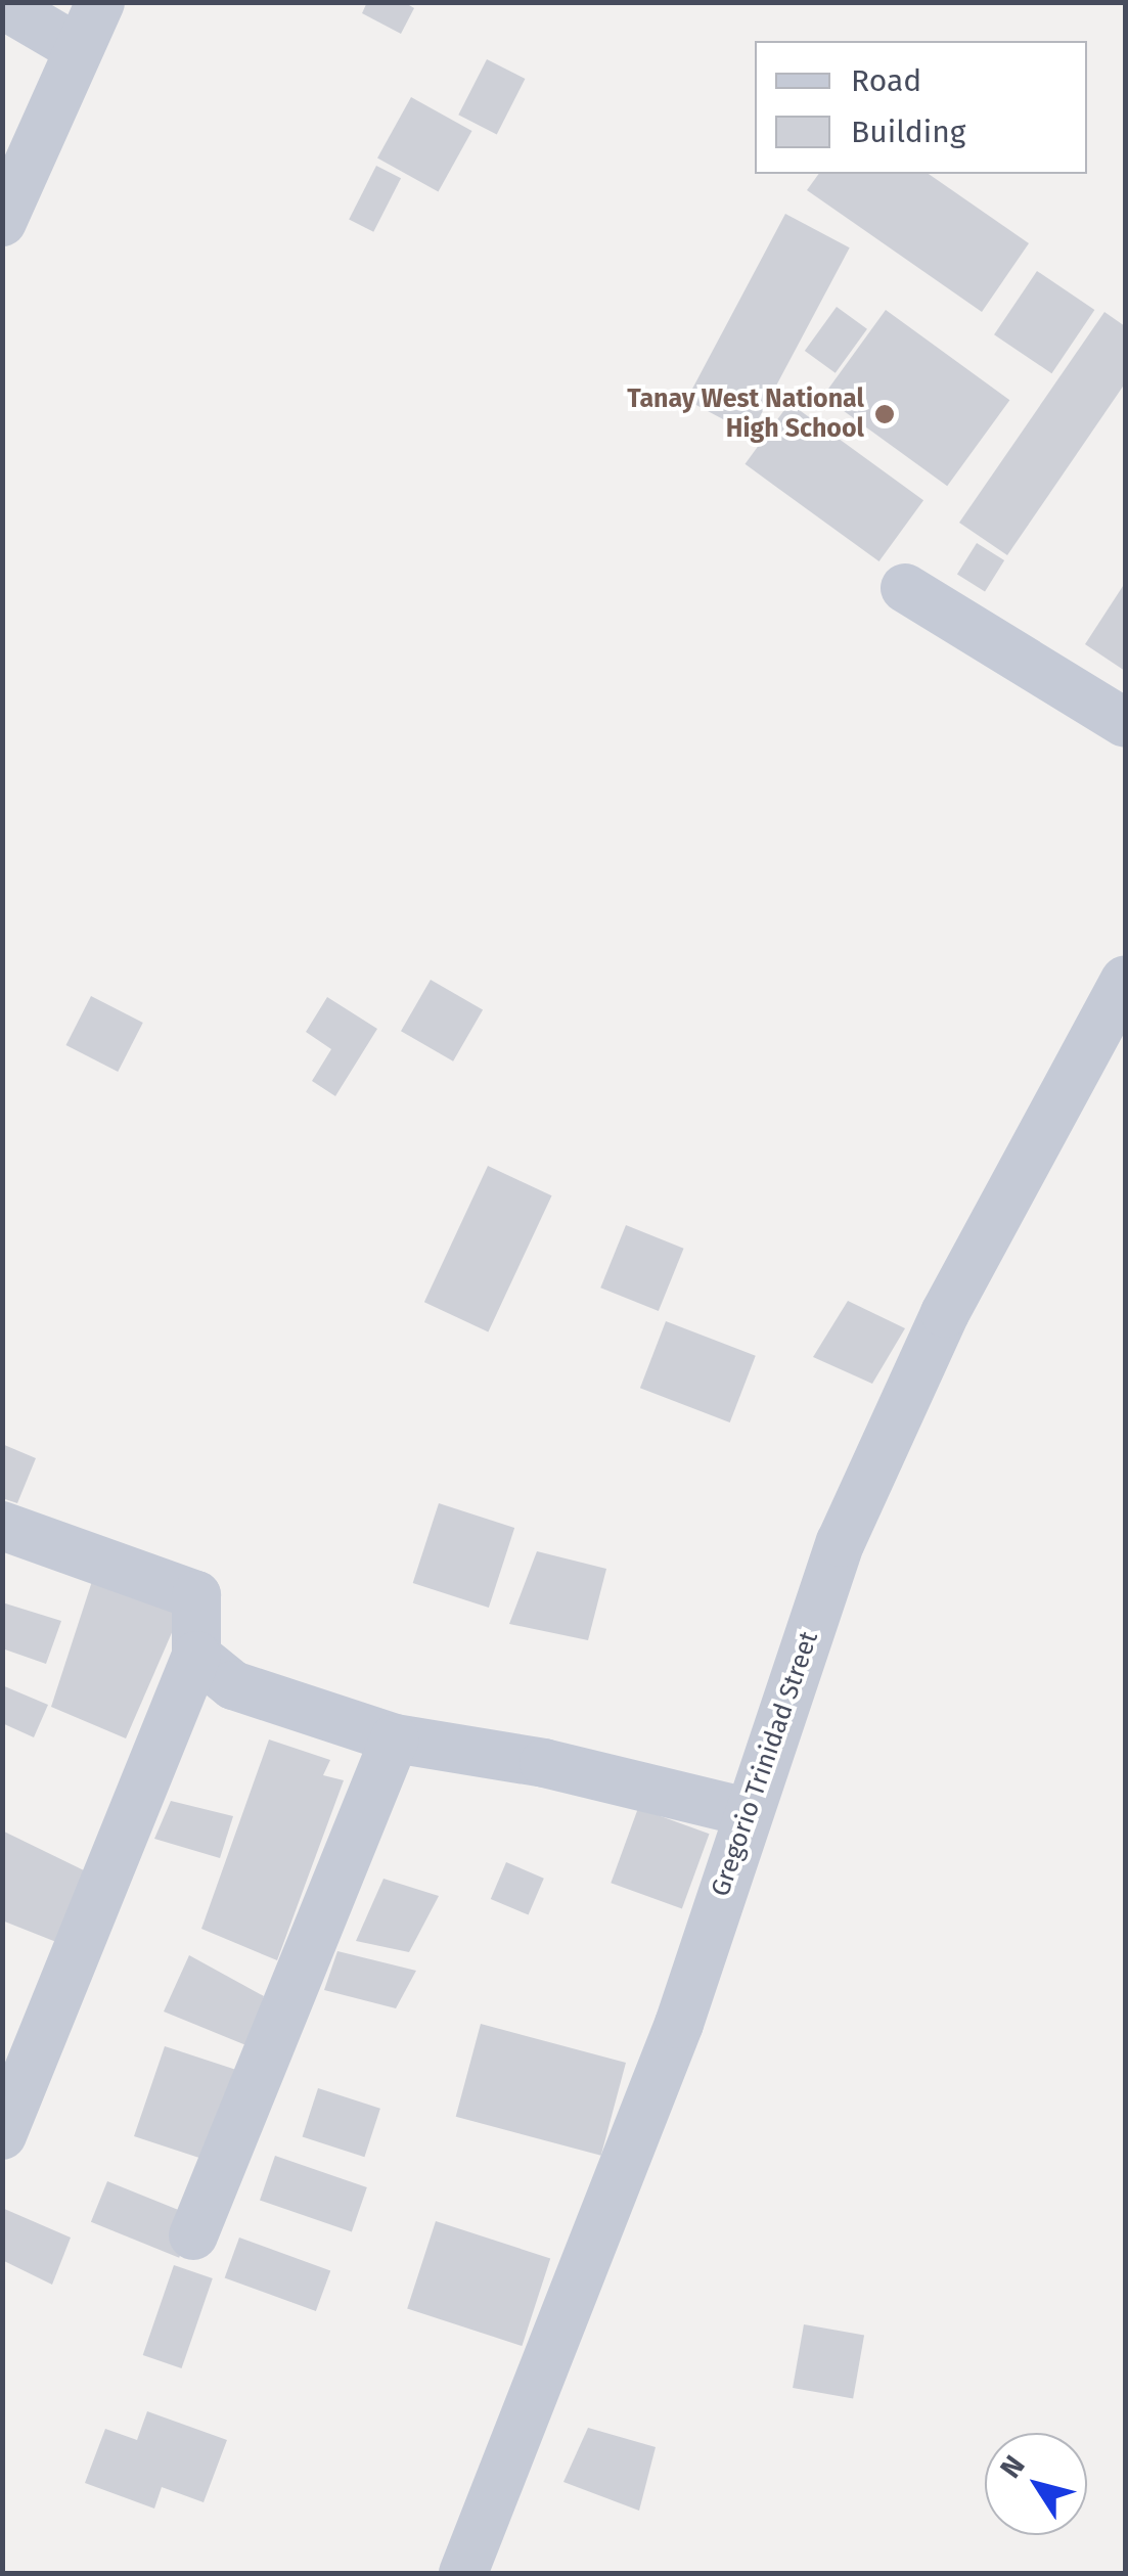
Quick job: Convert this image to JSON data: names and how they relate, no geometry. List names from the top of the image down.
{
  "streets": {
    "street": ["Gregorio Trinidad Street"]
  },
  "places": ["Tanay West National High School"],
  "legend": ["Road", "Building"],
  "north": "top left"
}
